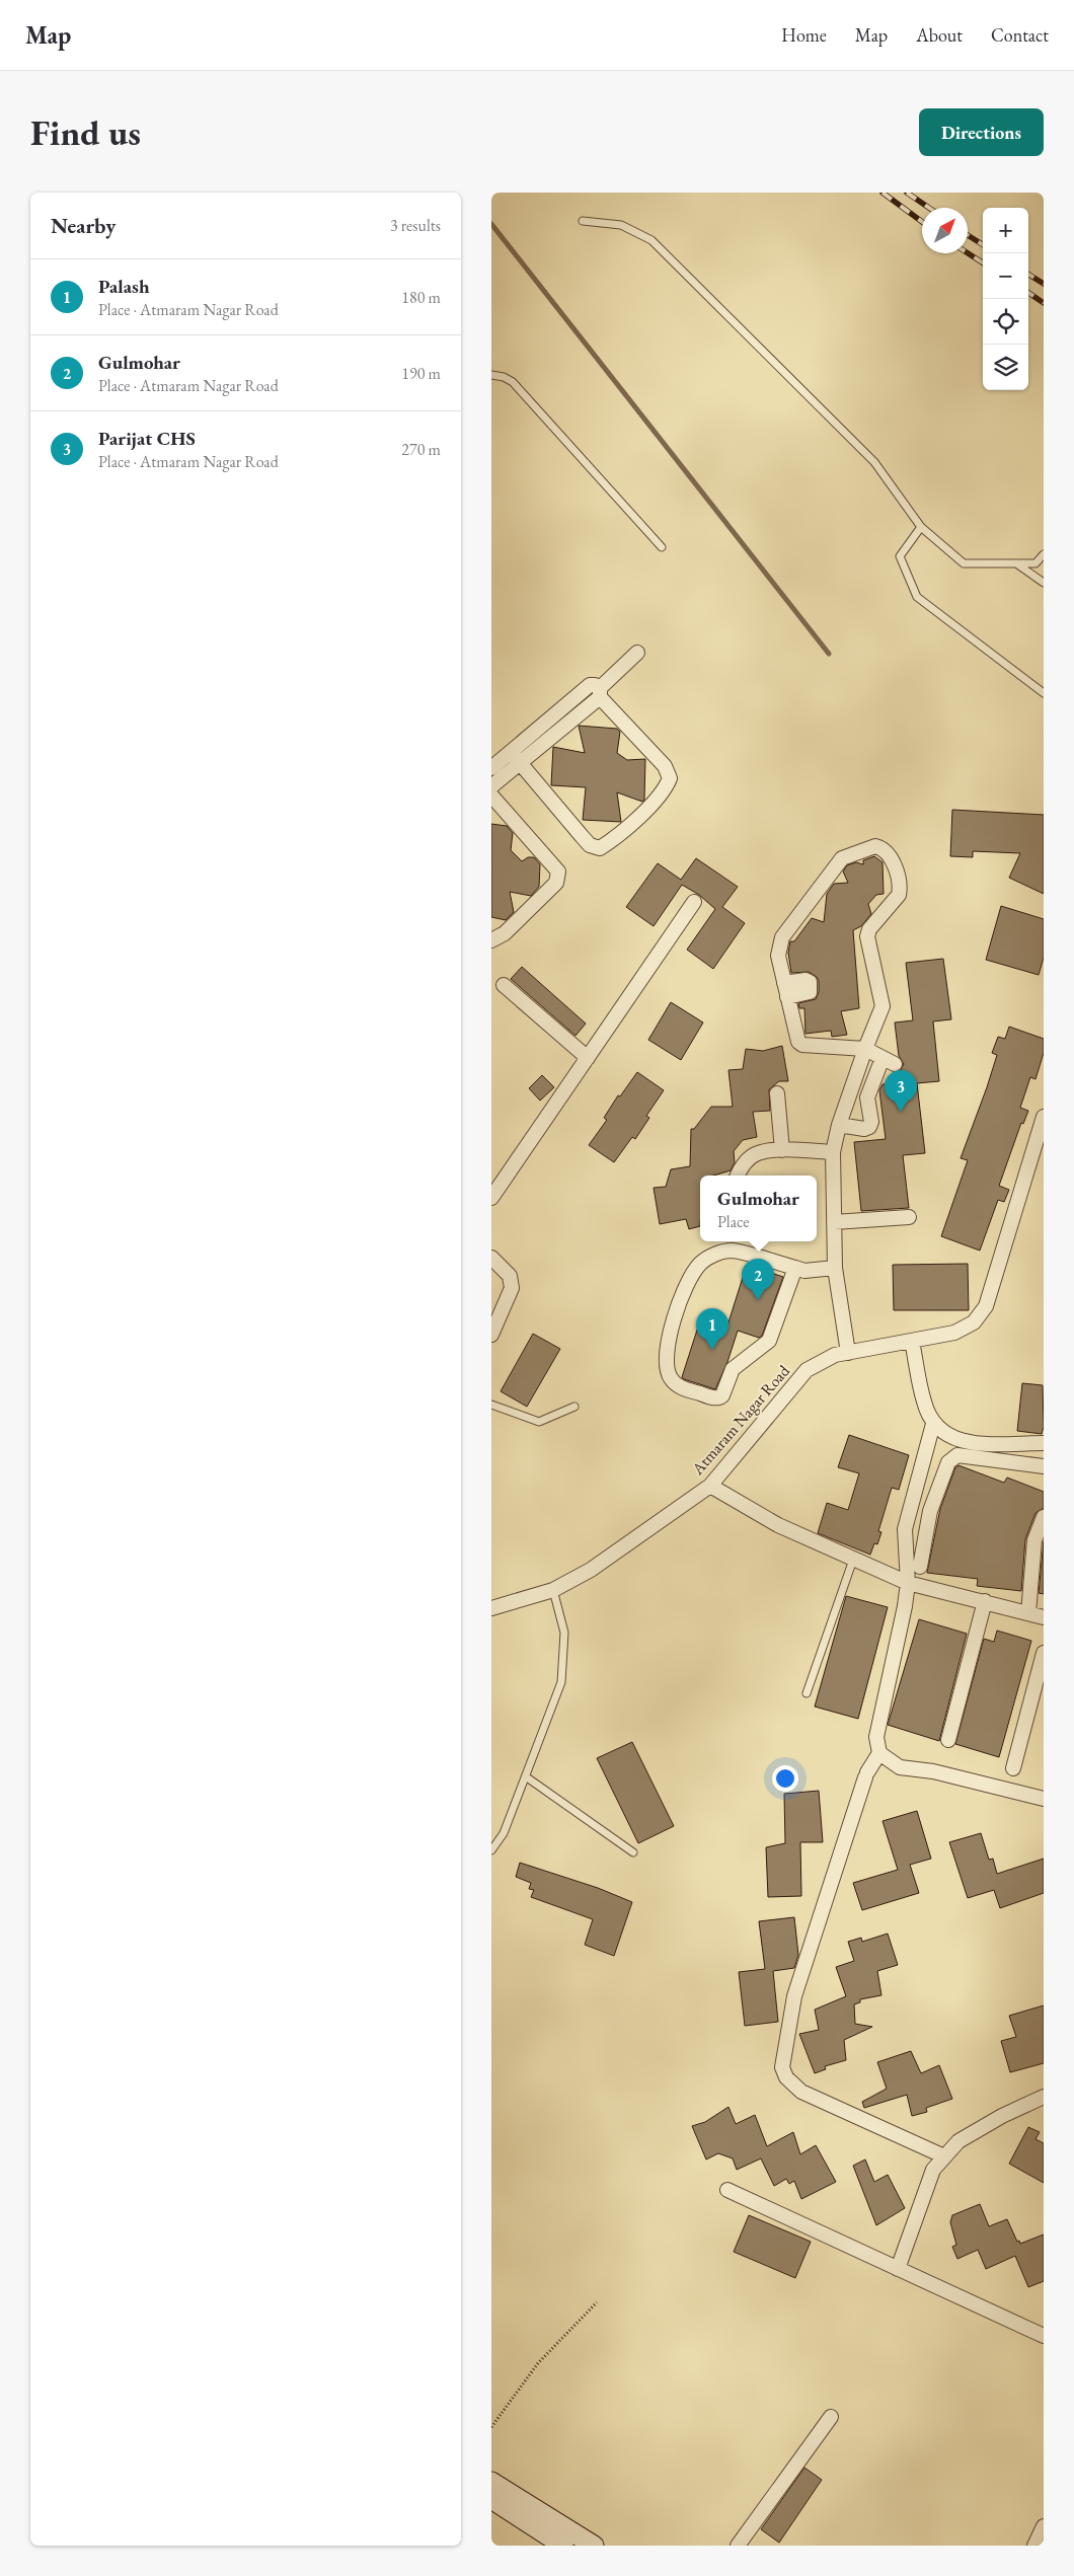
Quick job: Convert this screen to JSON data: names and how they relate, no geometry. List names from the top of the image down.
{
  "streets": {
    "street": ["Atmaram Nagar Road"]
  },
  "north": "top right",
  "page": {
    "header": "Map",
    "nav": [
      "Home",
      "Map",
      "About",
      "Contact"
    ],
    "buttons": "Directions",
    "title": "Find us",
    "heading": ["Nearby", "3 results"],
    "map_buttons": ["+", "−"],
    "list": [
      {
        "mark": "1",
        "name": "Palash",
        "note": "Place · Atmaram Nagar Road",
        "value": "180 m"
      },
      {
        "mark": "2",
        "name": "Gulmohar",
        "note": "Place · Atmaram Nagar Road",
        "value": "190 m"
      },
      {
        "mark": "3",
        "name": "Parijat CHS",
        "note": "Place · Atmaram Nagar Road",
        "value": "270 m"
      }
    ],
    "pins": ["3", "2", "1"],
    "popup": ["Gulmohar", "Place"]
  }
}
